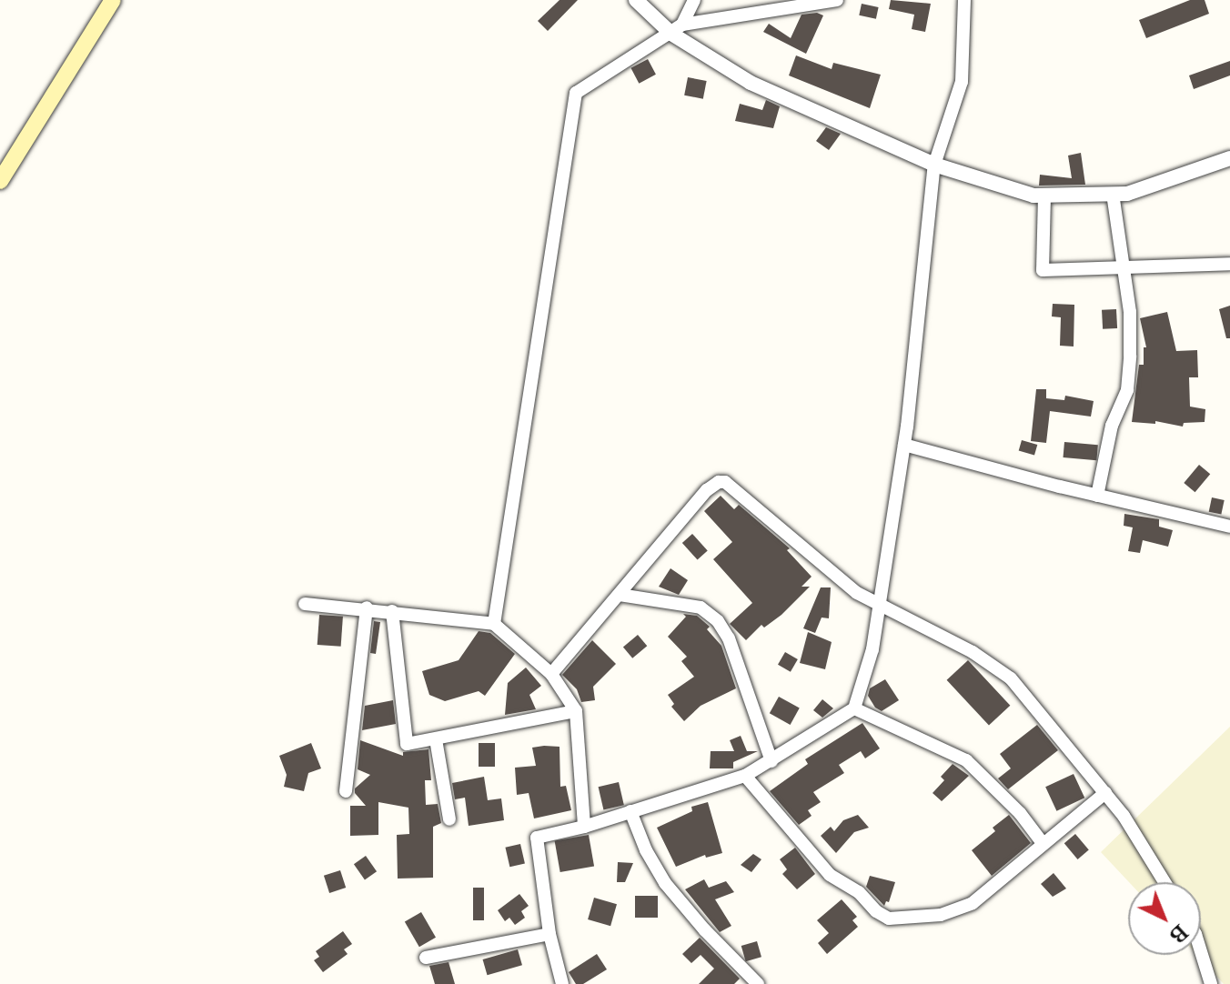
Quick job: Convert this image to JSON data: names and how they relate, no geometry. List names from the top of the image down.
{
  "north": "bottom right"
}
